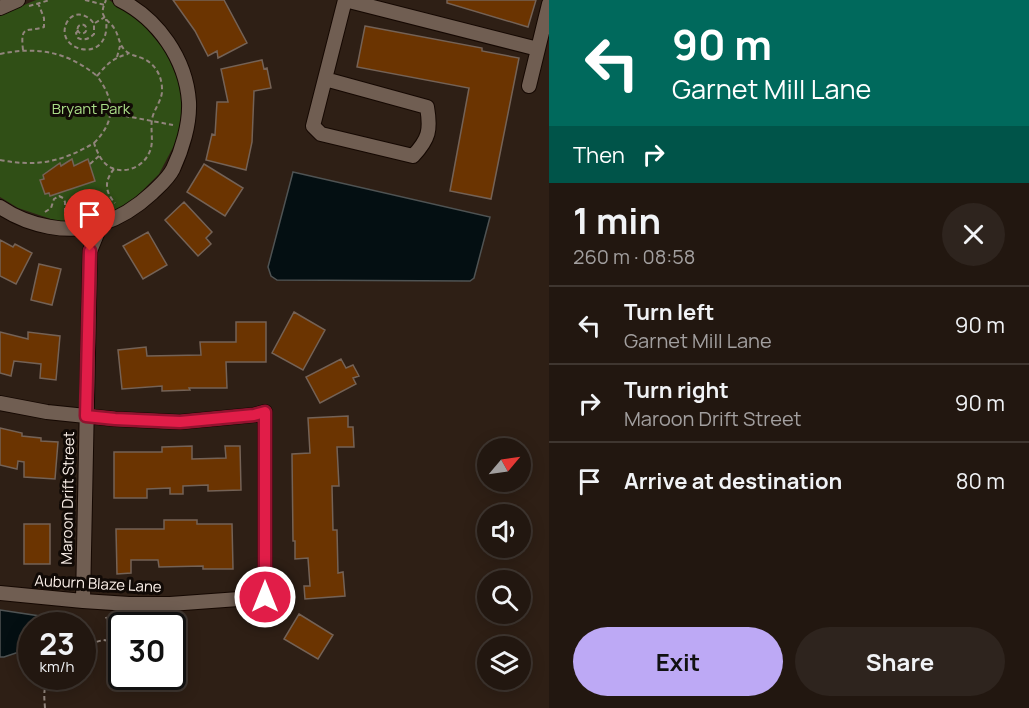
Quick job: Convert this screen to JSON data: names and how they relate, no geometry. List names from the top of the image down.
{
  "streets": {
    "street": ["Maroon Drift Street", "Auburn Blaze Lane"]
  },
  "crossings": [
    ["Maroon Drift Street", "Auburn Blaze Lane"]
  ],
  "parks": ["Bryant Park"],
  "north": "top right",
  "page": {
    "turn": ["90 m", "Garnet Mill Lane"],
    "then": "Then",
    "heading": ["1 min", "260 m · 08:58"],
    "list": [
      {
        "name": "Turn left",
        "note": "Garnet Mill Lane",
        "value": "90 m"
      },
      {
        "name": "Turn right",
        "note": "Maroon Drift Street",
        "value": "90 m"
      },
      {
        "name": "Arrive at destination",
        "value": "80 m"
      }
    ],
    "speed": "23 km/h",
    "limit": "30",
    "buttons": ["Exit", "Share"]
  }
}
